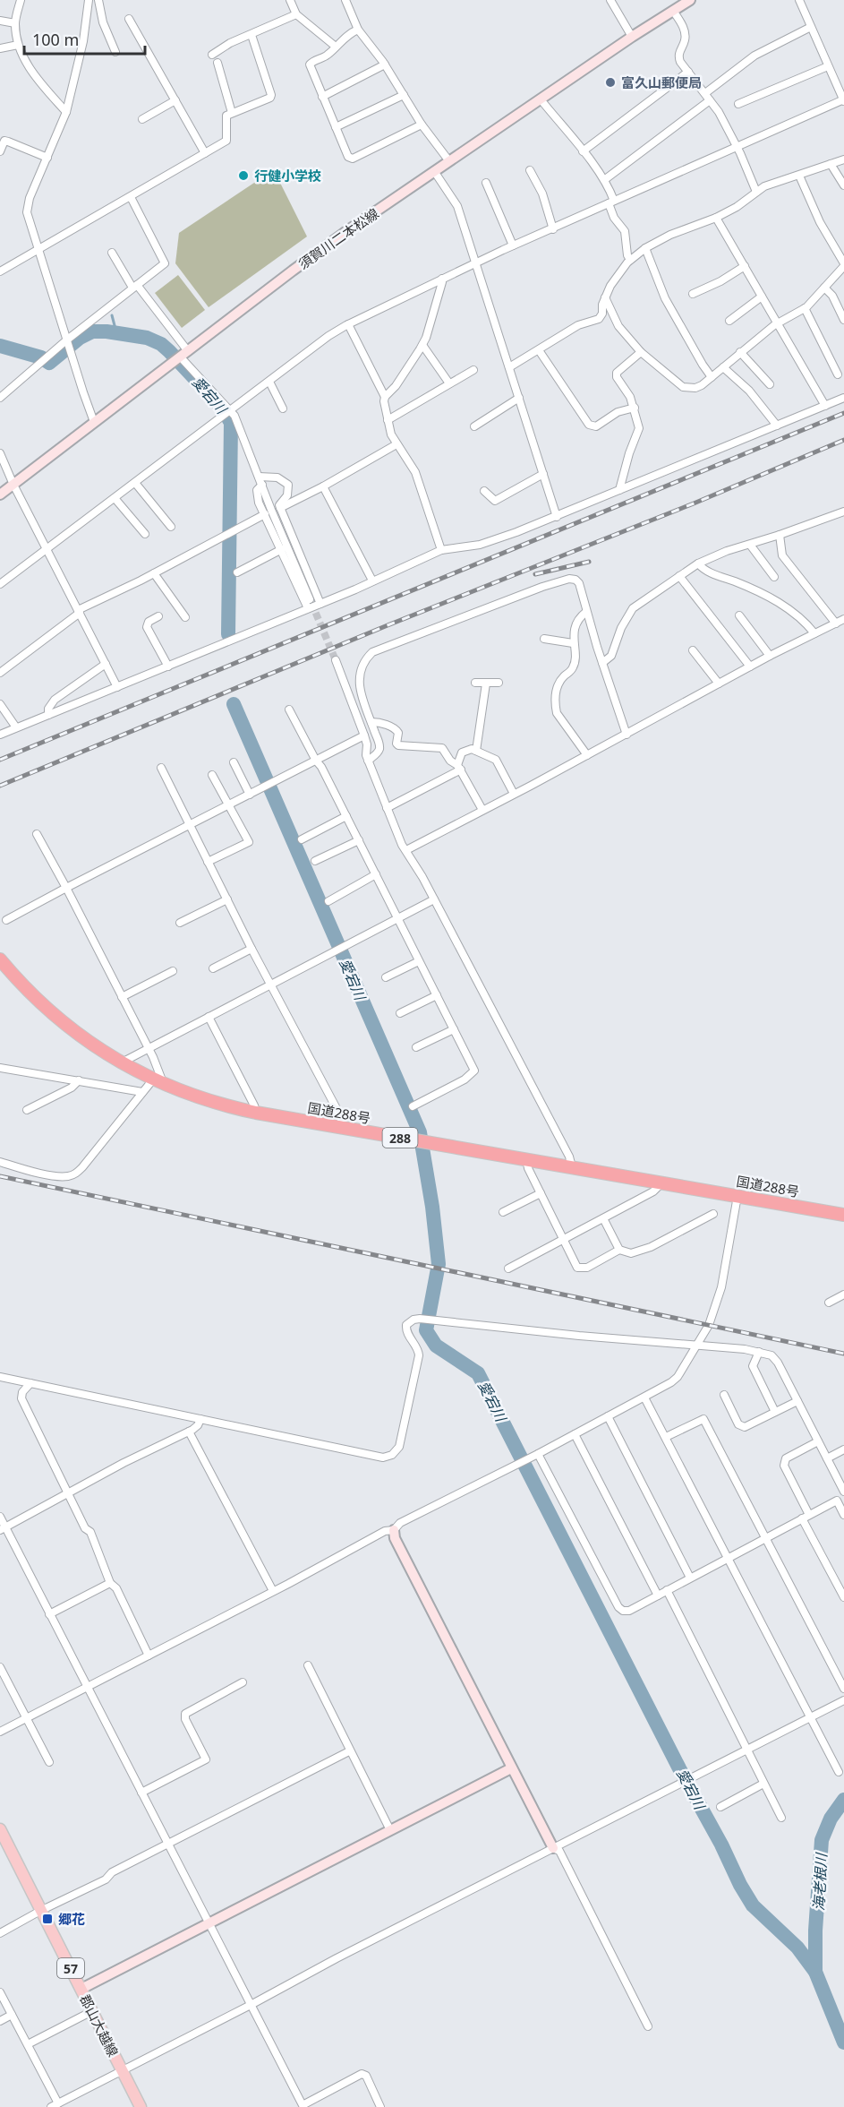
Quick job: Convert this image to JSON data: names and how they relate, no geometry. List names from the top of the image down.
{
  "streets": {
    "highway": ["国道288号", "288"],
    "main road": ["須賀川二本松線", "57", "郡山大越線"]
  },
  "water": ["愛宕川", "海老根川"],
  "places": {
    "other": ["富久山郵便局", "行健小学校"],
    "transit": ["郷花"]
  },
  "scale_bar": "100 m"
}
